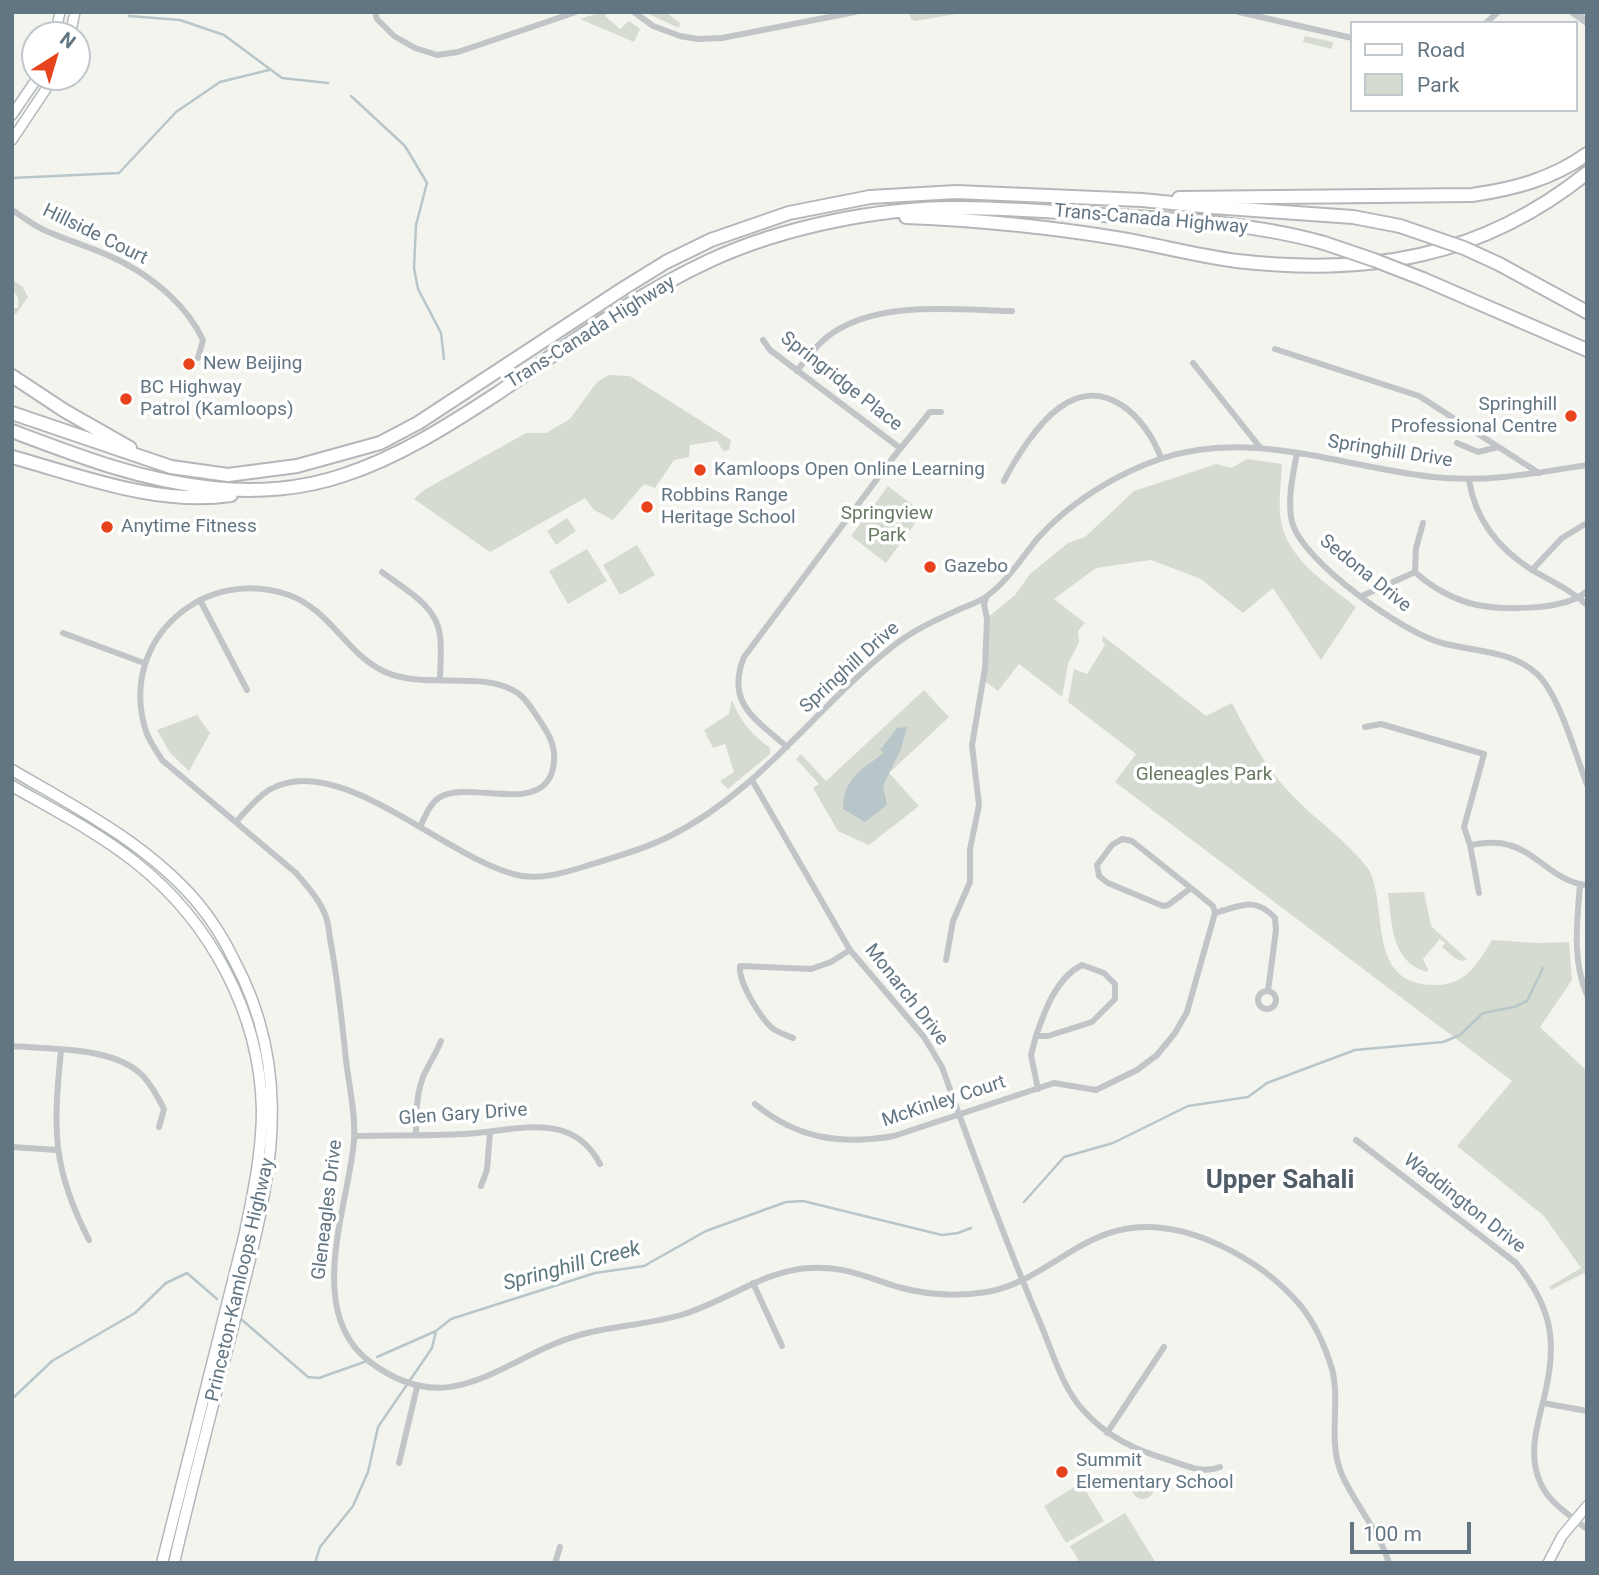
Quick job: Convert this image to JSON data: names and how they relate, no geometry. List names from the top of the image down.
{
  "streets": {
    "highway": ["Trans-Canada Highway"],
    "main road": ["Princeton-Kamloops Highway"],
    "street": [
      "Hillside Court",
      "Springridge Place",
      "Springhill Drive",
      "Sedona Drive",
      "Monarch Drive",
      "McKinley Court",
      "Glen Gary Drive",
      "Waddington Drive",
      "Gleneagles Drive"
    ]
  },
  "crossings": [
    ["Springhill Drive", "Sedona Drive"],
    ["Springhill Drive", "Monarch Drive"],
    ["Springhill Drive", "Gleneagles Drive"],
    ["Monarch Drive", "McKinley Court"],
    ["Monarch Drive", "Gleneagles Drive"],
    ["Glen Gary Drive", "Gleneagles Drive"]
  ],
  "districts": ["Upper Sahali"],
  "water": ["Springhill Creek"],
  "parks": ["Springview Park", "Gleneagles Park"],
  "places": [
    "New Beijing",
    "BC Highway Patrol (Kamloops)",
    "Springhill Professional Centre",
    "Kamloops Open Online Learning",
    "Robbins Range Heritage School",
    "Anytime Fitness",
    "Gazebo",
    "Summit Elementary School"
  ],
  "legend": ["Road", "Park"],
  "scale_bar": "100 m",
  "north": "top right"
}
